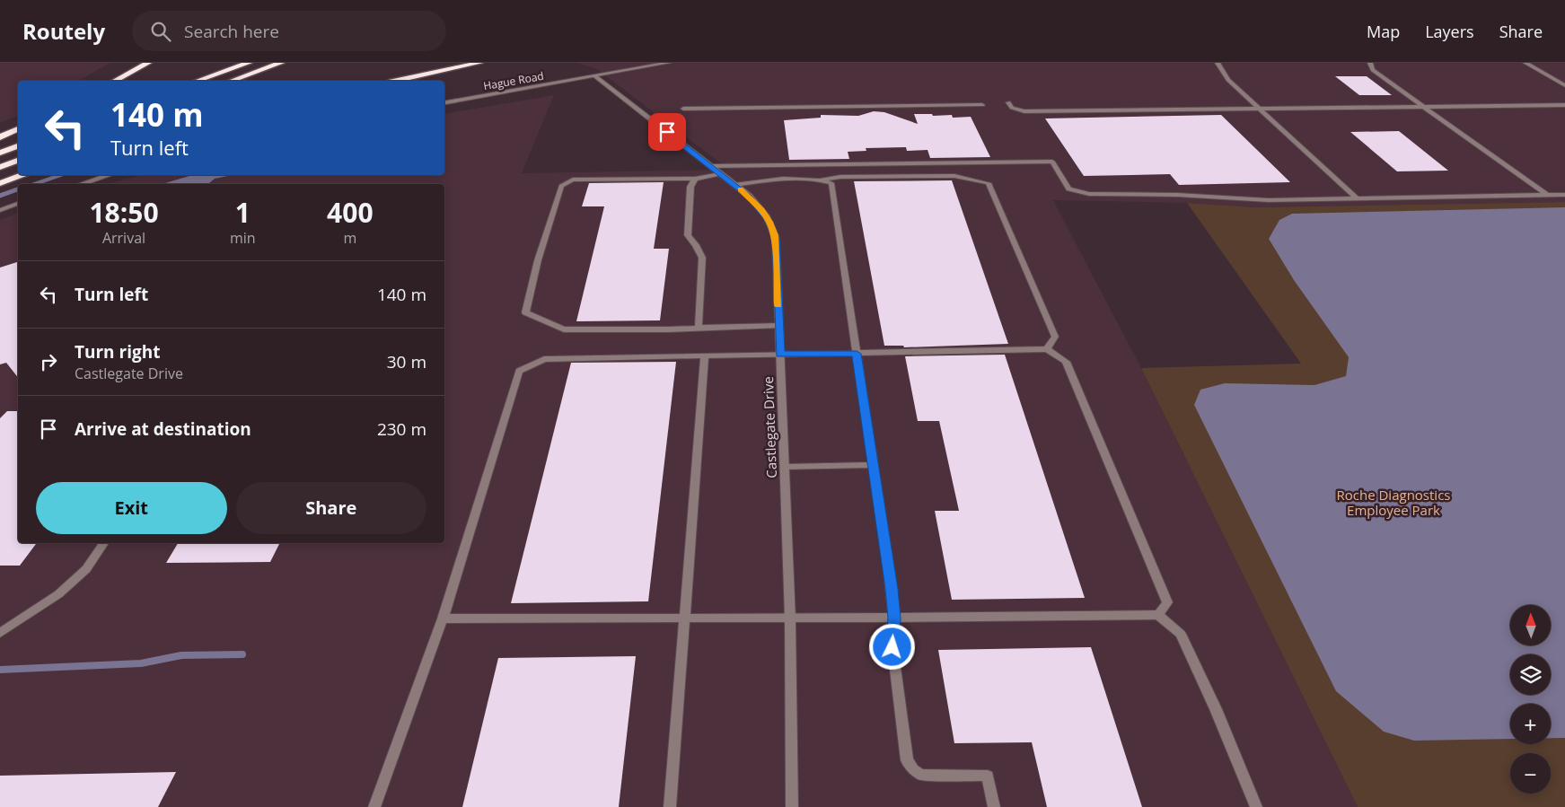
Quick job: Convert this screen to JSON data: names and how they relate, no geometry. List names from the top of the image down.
{
  "streets": {
    "street": ["Hague Road", "Castlegate Drive"]
  },
  "crossings": [
    ["Hague Road", "Castlegate Drive"]
  ],
  "parks": ["Roche Diagnostics Employee Park"],
  "north": "top",
  "page": {
    "header": "Routely",
    "search": "Search here",
    "nav": ["Map", "Layers", "Share"],
    "turn": ["140 m", "Turn left"],
    "eta": [
      "18:50",
      "Arrival",
      "1",
      "min",
      "400",
      "m"
    ],
    "list": [
      {
        "name": "Turn left",
        "value": "140 m"
      },
      {
        "name": "Turn right",
        "note": "Castlegate Drive",
        "value": "30 m"
      },
      {
        "name": "Arrive at destination",
        "value": "230 m"
      }
    ],
    "buttons": ["Exit", "Share"],
    "map_buttons": ["+", "−"]
  }
}
